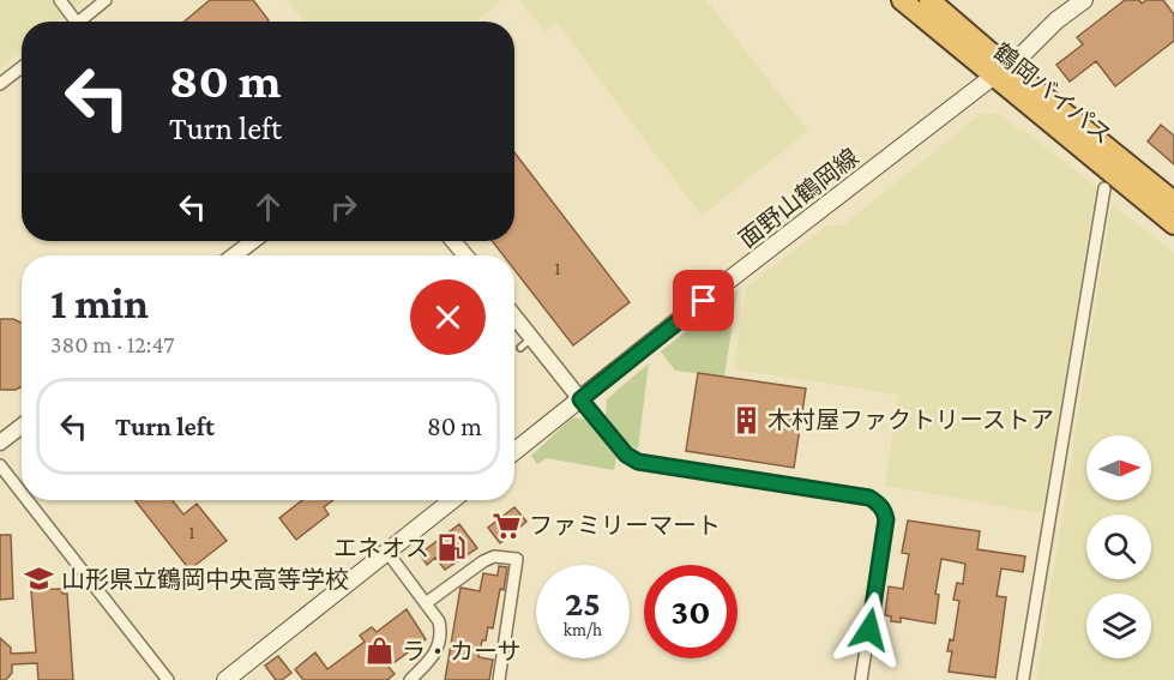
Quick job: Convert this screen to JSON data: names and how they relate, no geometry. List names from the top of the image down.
{
  "streets": {
    "highway": ["鶴岡バイパス"],
    "main road": ["面野山鶴岡線"]
  },
  "crossings": [
    ["鶴岡バイパス", "面野山鶴岡線"]
  ],
  "places": {
    "building": ["木村屋ファクトリーストア"],
    "supermarket": ["ファミリーマート"],
    "fuel station": ["エネオス"],
    "school or university": ["山形県立鶴岡中央高等学校"],
    "shop": ["ラ・カーサ"]
  },
  "house_numbers": ["1", "1"],
  "north": "right",
  "page": {
    "turn": ["80 m", "Turn left"],
    "heading": ["1 min", "380 m · 12:47"],
    "list": [
      {
        "name": "Turn left",
        "value": "80 m"
      }
    ],
    "speed": "25 km/h",
    "limit": "30"
  }
}
